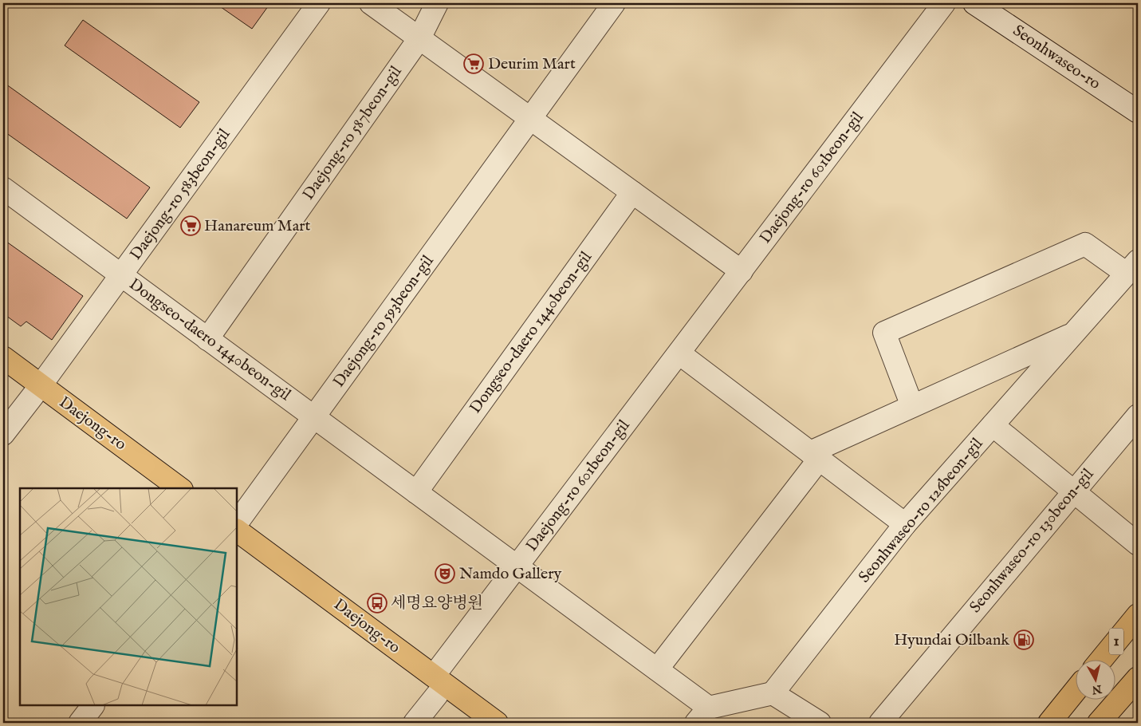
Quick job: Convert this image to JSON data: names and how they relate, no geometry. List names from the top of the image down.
{
  "streets": {
    "main road": ["Daejong-ro", "1"],
    "street": [
      "Seonhwaseo-ro",
      "Daejong-ro 587beon-gil",
      "Daejong-ro 601beon-gil",
      "Daejong-ro 583beon-gil",
      "Daejong-ro 593beon-gil",
      "Dongseo-daero 1440beon-gil",
      "Seonhwaseo-ro 126beon-gil",
      "Seonhwaseo-ro 130beon-gil"
    ]
  },
  "crossings": [
    ["Daejong-ro 587beon-gil", "Dongseo-daero 1440beon-gil"],
    ["Daejong-ro 601beon-gil", "Dongseo-daero 1440beon-gil"],
    ["Daejong-ro 601beon-gil", "Daejong-ro"],
    ["Daejong-ro 583beon-gil", "Dongseo-daero 1440beon-gil"],
    ["Daejong-ro 583beon-gil", "Daejong-ro"],
    ["Daejong-ro 593beon-gil", "Dongseo-daero 1440beon-gil"],
    ["Dongseo-daero 1440beon-gil", "Seonhwaseo-ro 126beon-gil"]
  ],
  "places": {
    "supermarket": ["Deurim Mart", "Hanareum Mart"],
    "theatre": ["Namdo Gallery"],
    "bus stop": ["세명요양병원"],
    "fuel station": ["Hyundai Oilbank"]
  },
  "north": "bottom"
}
